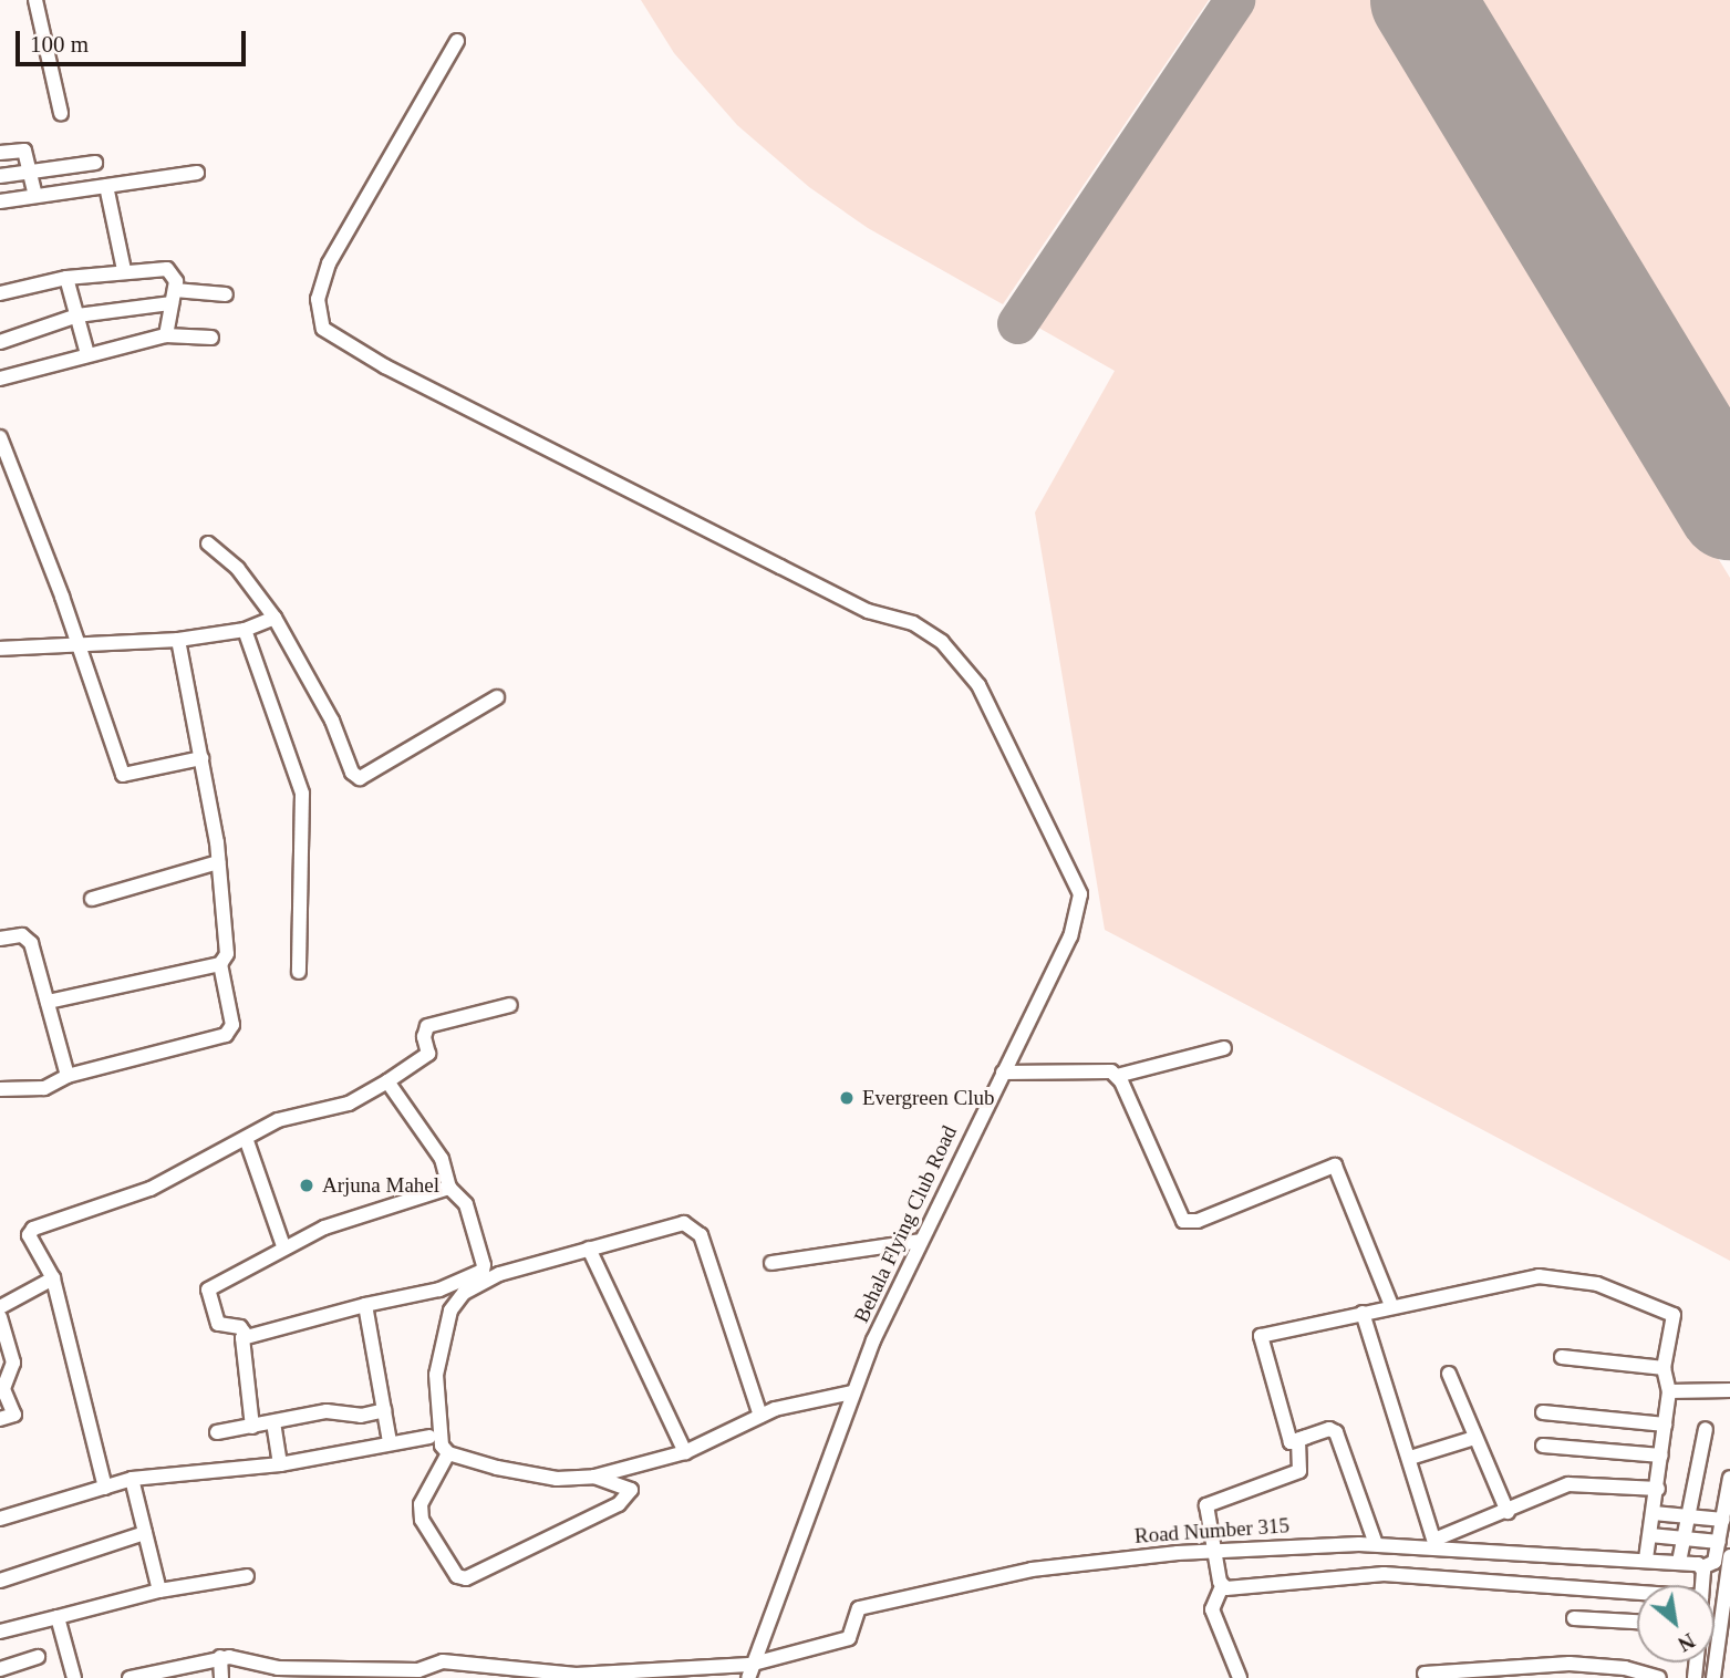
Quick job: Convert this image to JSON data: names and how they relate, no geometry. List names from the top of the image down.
{
  "streets": {
    "street": ["Behala Flying Club Road", "Road Number 315"]
  },
  "crossings": [
    ["Behala Flying Club Road", "Road Number 315"]
  ],
  "places": ["Evergreen Club", "Arjuna Mahel"],
  "scale_bar": "100 m",
  "north": "bottom right"
}
